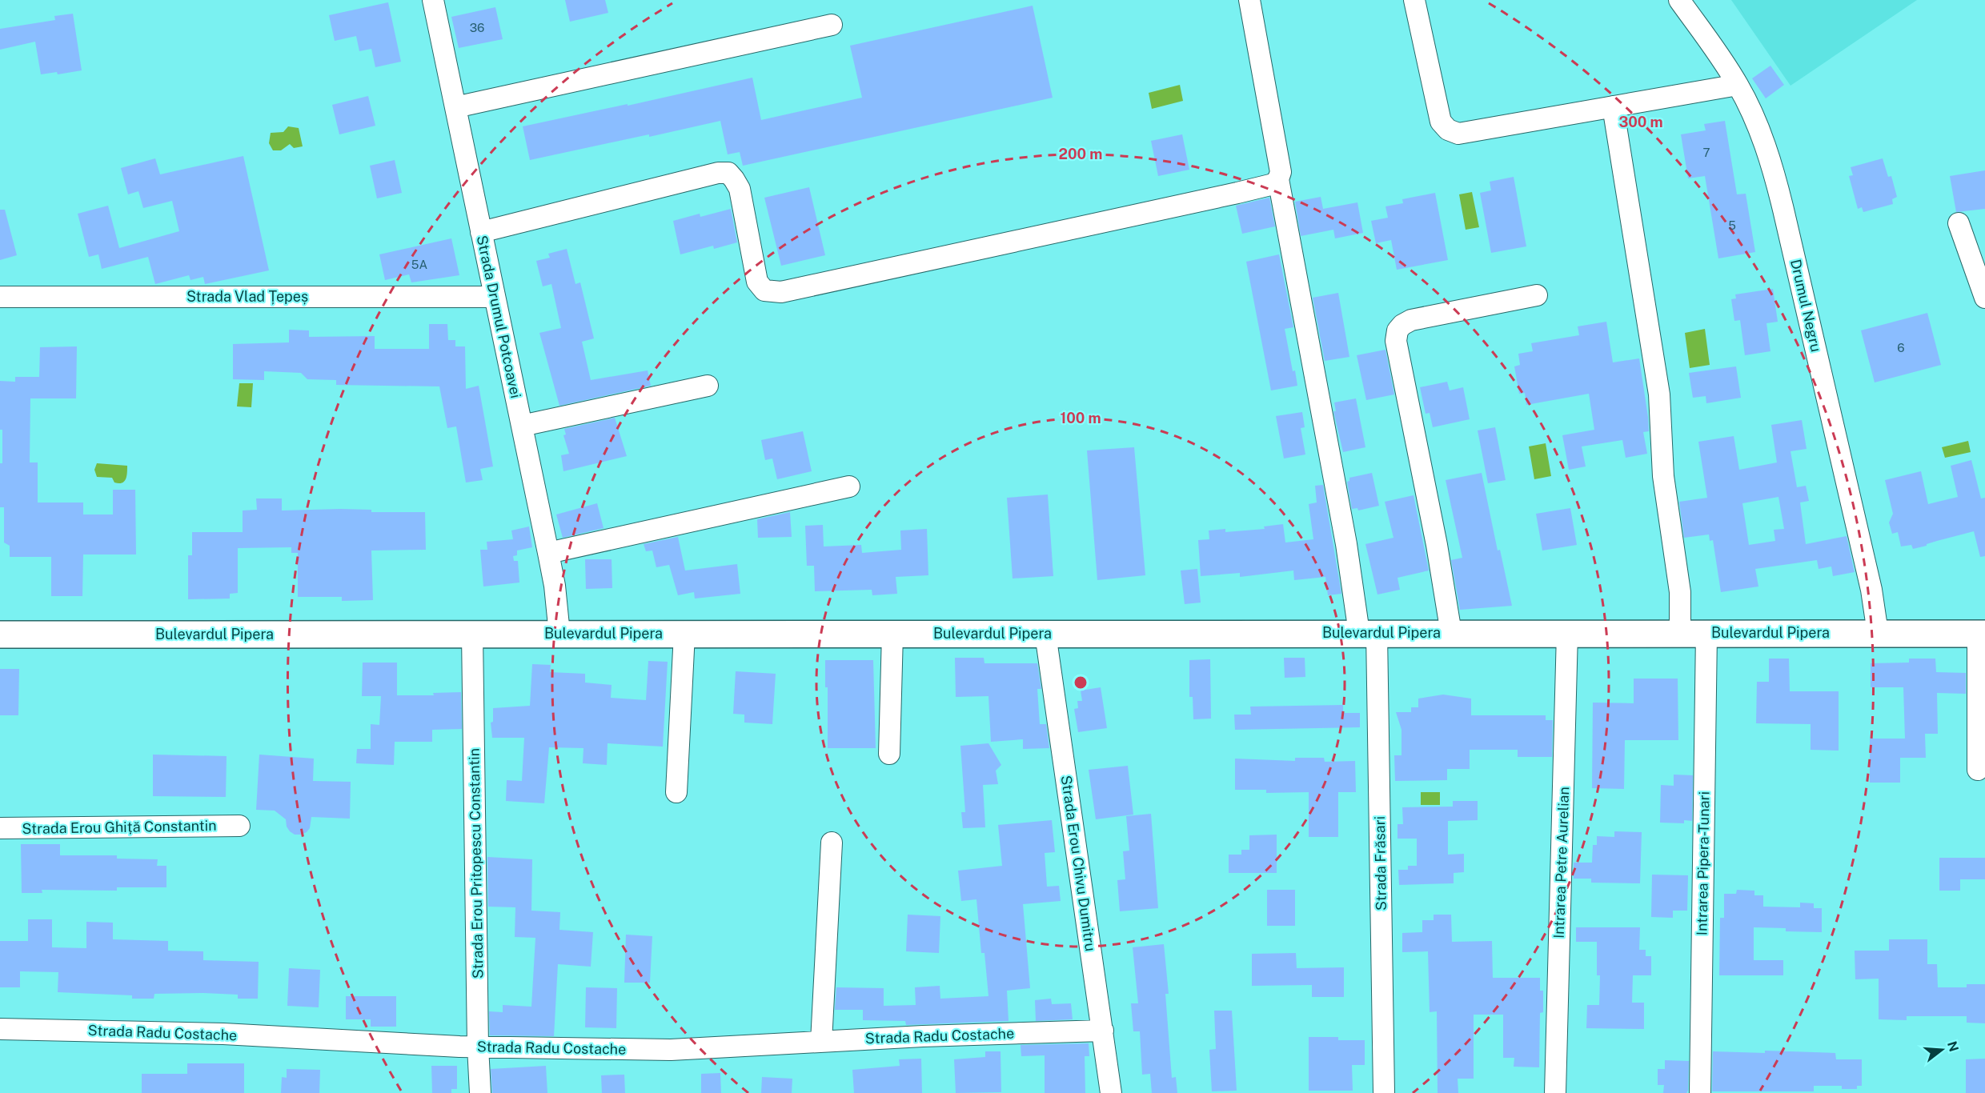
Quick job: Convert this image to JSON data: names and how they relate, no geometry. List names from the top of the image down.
{
  "streets": {
    "main road": ["Bulevardul Pipera"],
    "street": [
      "Strada Vlad Țepeș",
      "Drumul Negru",
      "Strada Drumul Potcoavei",
      "Strada Erou Ghiță Constantin",
      "Intrarea Petre Aurelian",
      "Strada Erou Pritopescu Constantin",
      "Strada Erou Chivu Dumitru",
      "Strada Frăsari",
      "Intrarea Pipera-Tunari",
      "Strada Radu Costache"
    ]
  },
  "crossings": [
    ["Strada Vlad Țepeș", "Strada Drumul Potcoavei"],
    ["Drumul Negru", "Bulevardul Pipera"],
    ["Strada Drumul Potcoavei", "Bulevardul Pipera"],
    ["Bulevardul Pipera", "Intrarea Petre Aurelian"],
    ["Bulevardul Pipera", "Strada Erou Pritopescu Constantin"],
    ["Bulevardul Pipera", "Strada Erou Chivu Dumitru"],
    ["Bulevardul Pipera", "Strada Frăsari"],
    ["Bulevardul Pipera", "Intrarea Pipera-Tunari"],
    ["Strada Erou Pritopescu Constantin", "Strada Radu Costache"],
    ["Strada Erou Chivu Dumitru", "Strada Radu Costache"]
  ],
  "house_numbers": [
    "36",
    "7",
    "5",
    "5A",
    "6"
  ],
  "north": "right",
  "rings": ["300 m", "200 m", "100 m"]
}
